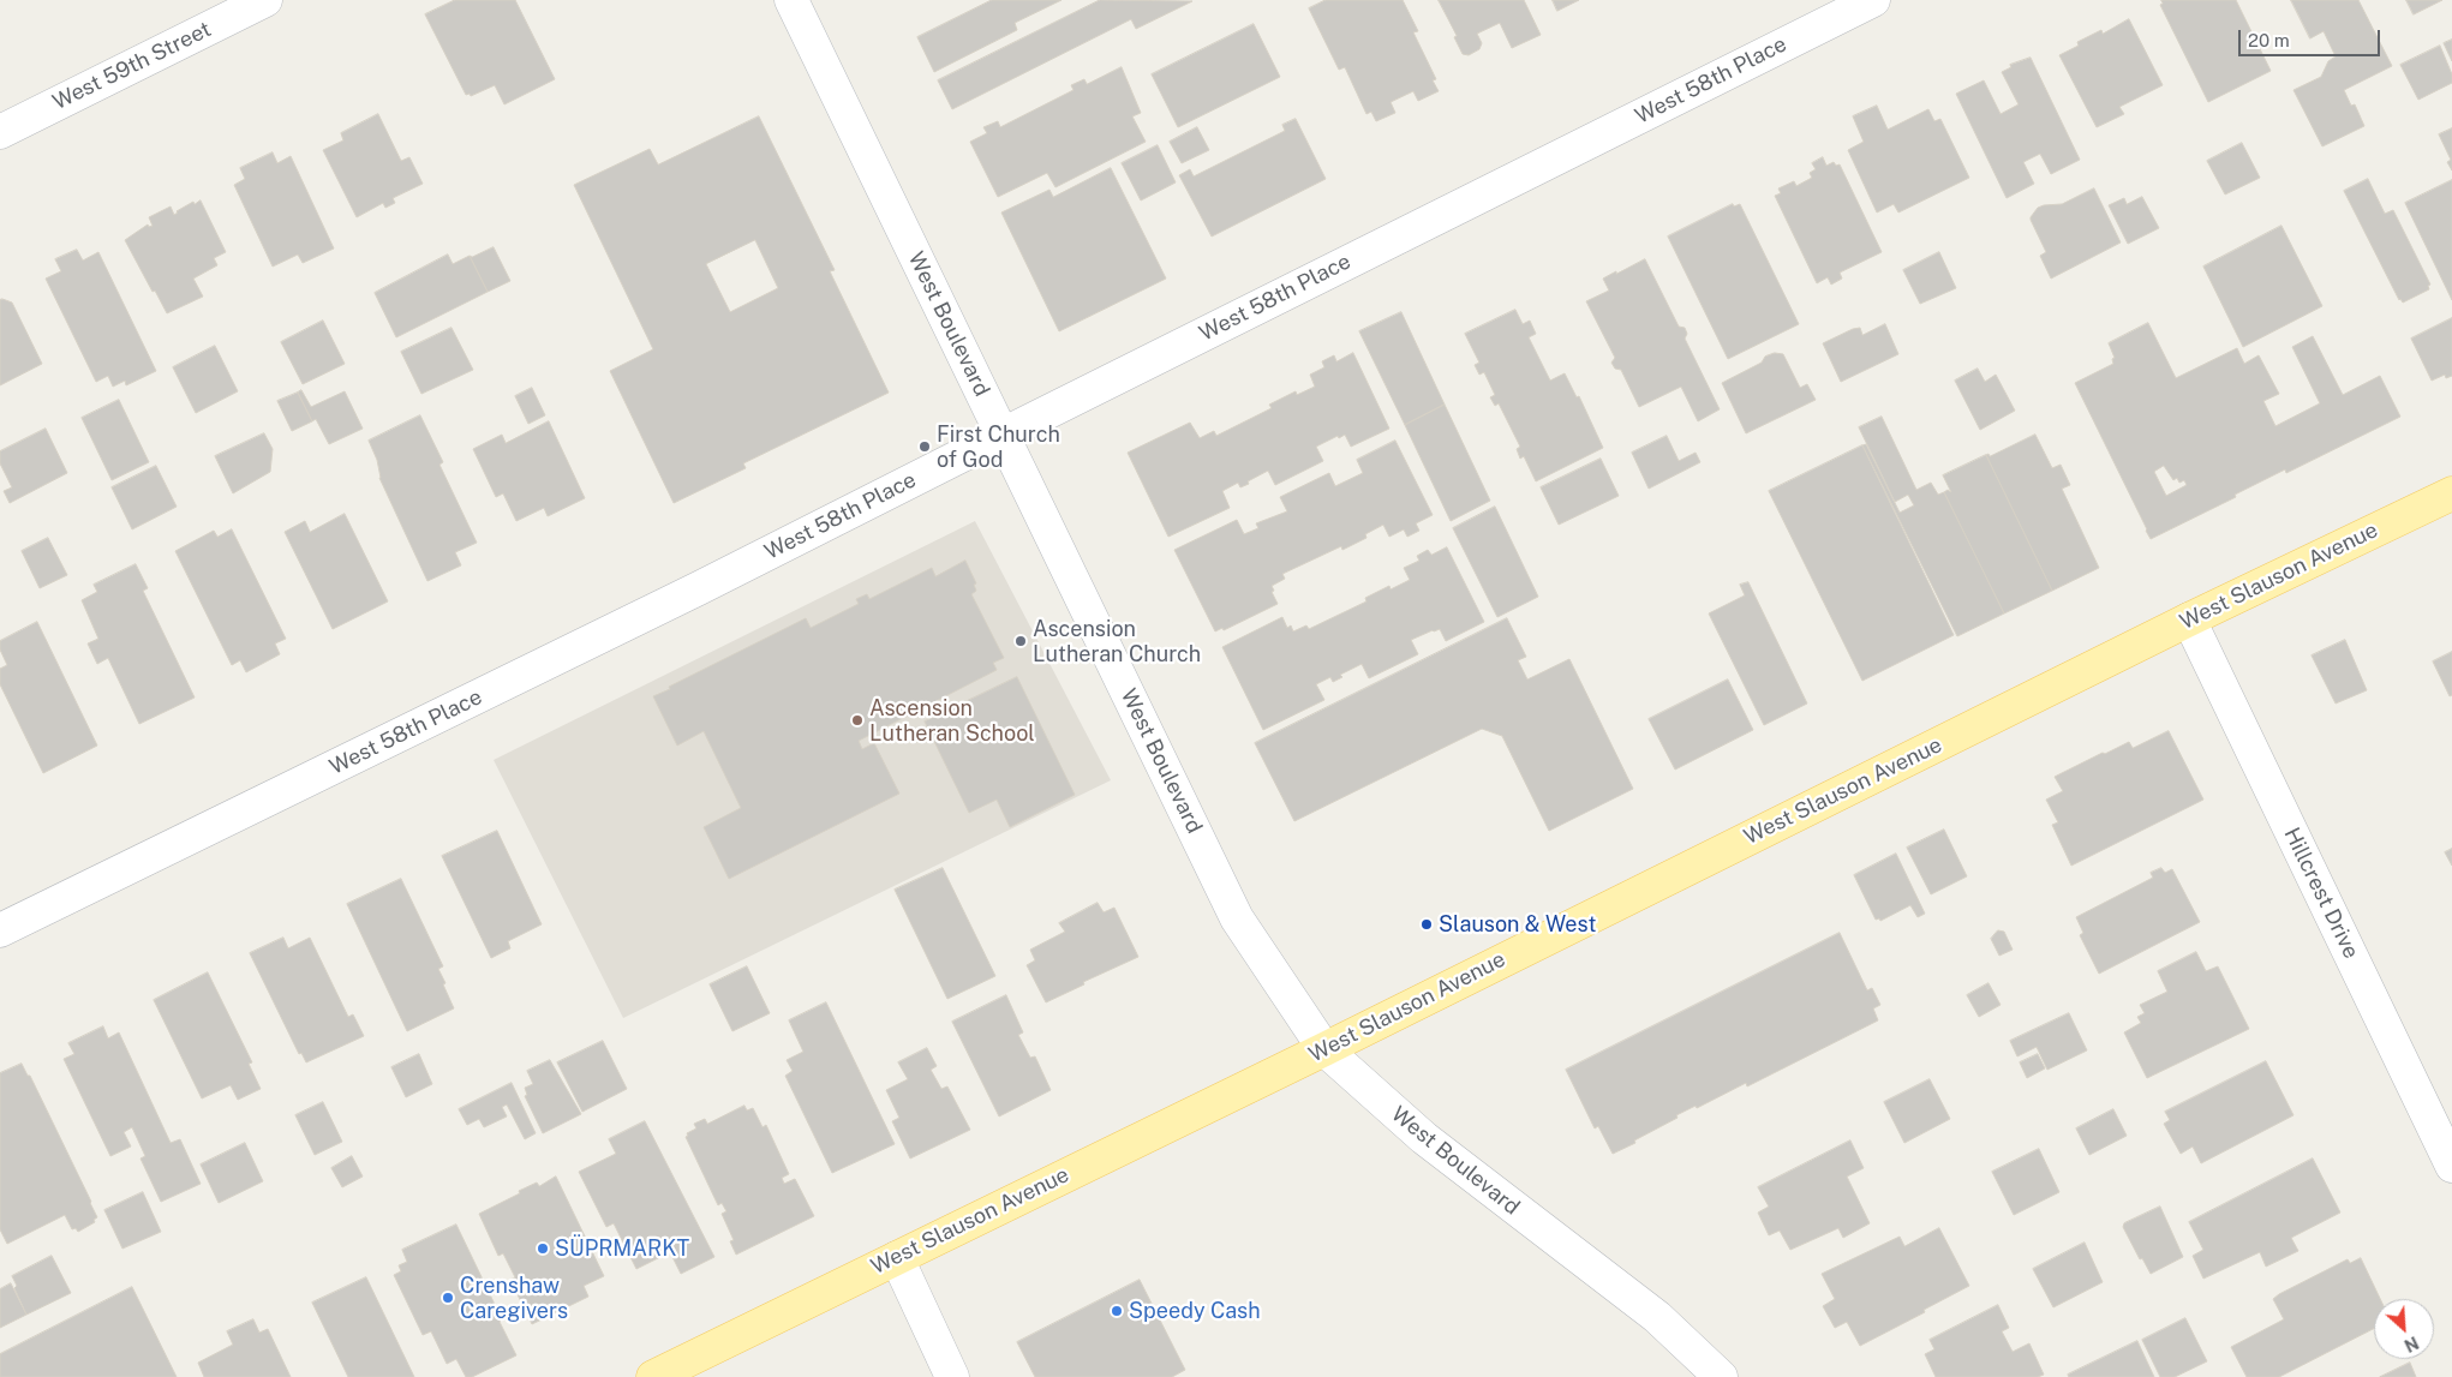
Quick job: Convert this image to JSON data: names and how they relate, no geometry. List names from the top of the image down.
{
  "streets": {
    "main road": ["West Slauson Avenue"],
    "street": [
      "West 59th Street",
      "West 58th Place",
      "West Boulevard",
      "Hillcrest Drive"
    ]
  },
  "crossings": [
    ["West 58th Place", "West Boulevard"],
    ["West Boulevard", "West Slauson Avenue"],
    ["West Slauson Avenue", "Hillcrest Drive"]
  ],
  "places": [
    "First Church of God",
    "Ascension Lutheran Church",
    "Ascension Lutheran School",
    "Slauson & West",
    "SÜPRMARKT",
    "Crenshaw Caregivers",
    "Speedy Cash"
  ],
  "scale_bar": "20 m",
  "north": "bottom right"
}
